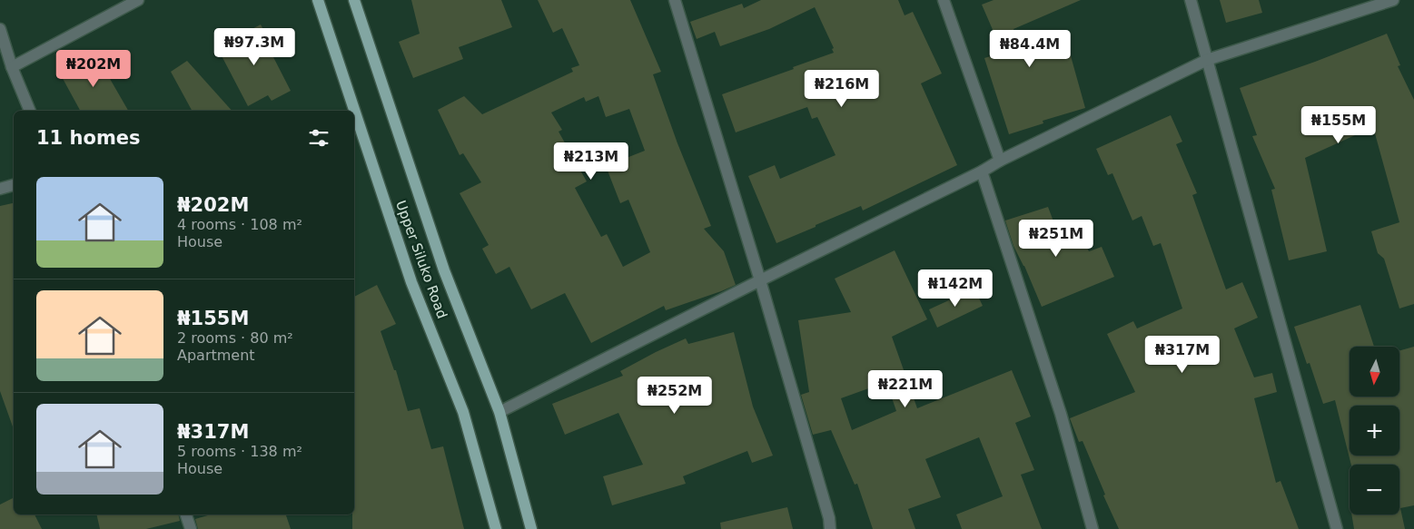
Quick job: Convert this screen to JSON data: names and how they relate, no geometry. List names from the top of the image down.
{
  "streets": {
    "main road": ["Upper Siluko Road"]
  },
  "north": "bottom",
  "page": {
    "price": [
      "₦97.3M",
      "₦84.4M",
      "₦202M",
      "₦216M",
      "₦155M",
      "₦213M",
      "₦251M",
      "₦142M",
      "₦317M",
      "₦221M",
      "₦252M"
    ],
    "heading": "11 homes",
    "list": [
      {
        "name": "₦202M",
        "note": "4 rooms · 108 m² · House"
      },
      {
        "name": "₦155M",
        "note": "2 rooms · 80 m² · Apartment"
      },
      {
        "name": "₦317M",
        "note": "5 rooms · 138 m² · House"
      }
    ],
    "map_buttons": ["+", "−"]
  }
}
